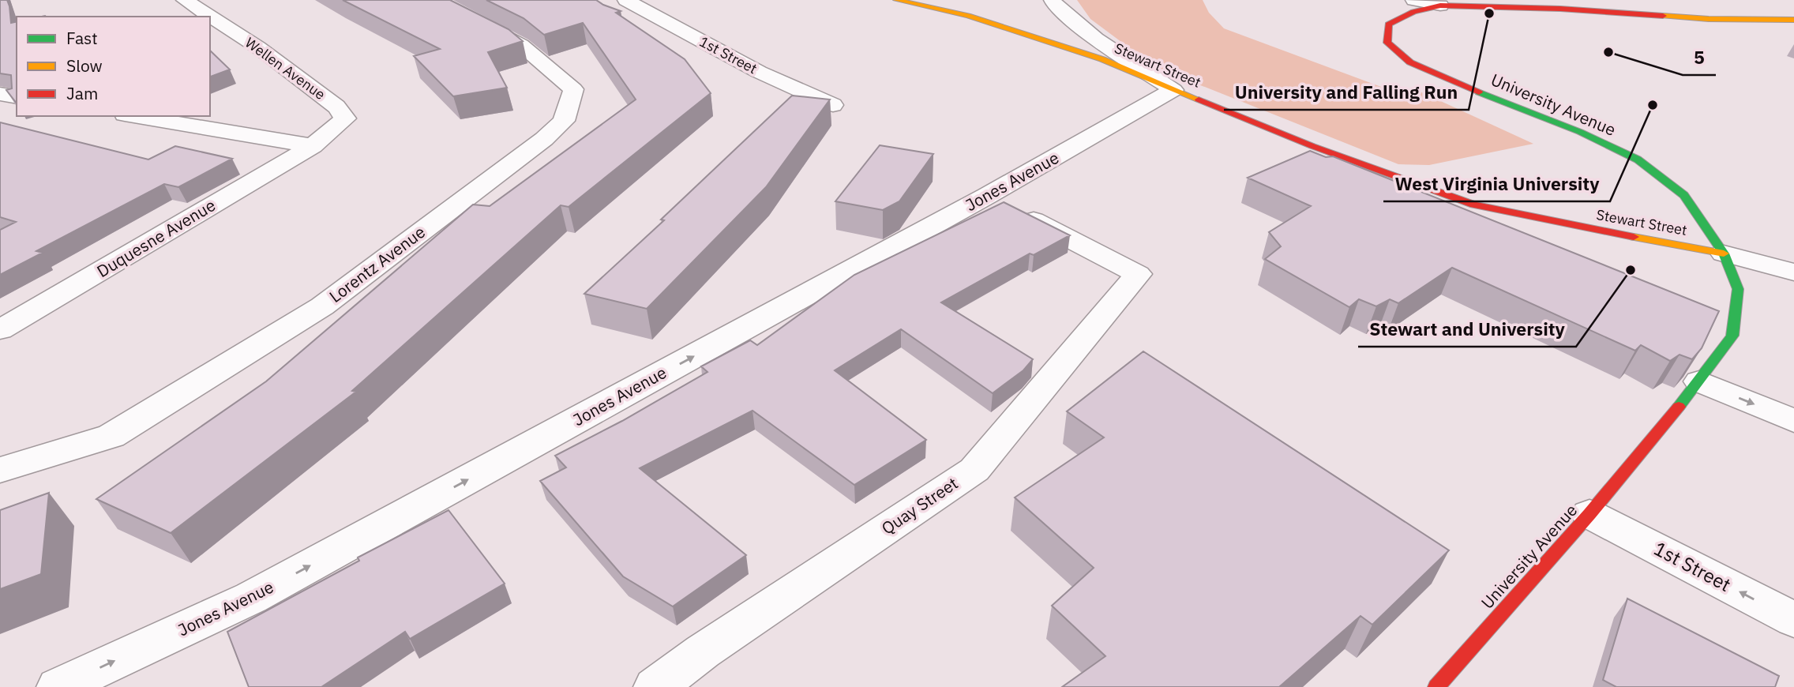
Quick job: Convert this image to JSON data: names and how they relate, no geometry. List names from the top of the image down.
{
  "streets": {
    "street": [
      "1st Street",
      "Stewart Street",
      "Wellen Avenue",
      "University Avenue",
      "Jones Avenue",
      "Duquesne Avenue",
      "Lorentz Avenue",
      "Quay Street"
    ]
  },
  "crossings": [
    ["1st Street", "University Avenue"],
    ["Stewart Street", "University Avenue"],
    ["Stewart Street", "Jones Avenue"],
    ["Wellen Avenue", "Duquesne Avenue"],
    ["Jones Avenue", "Quay Street"]
  ],
  "one_way": ["Jones Avenue"],
  "places": [
    "University and Falling Run",
    "5",
    "West Virginia University",
    "Stewart and University"
  ],
  "legend": ["Fast", "Slow", "Jam"]
}
